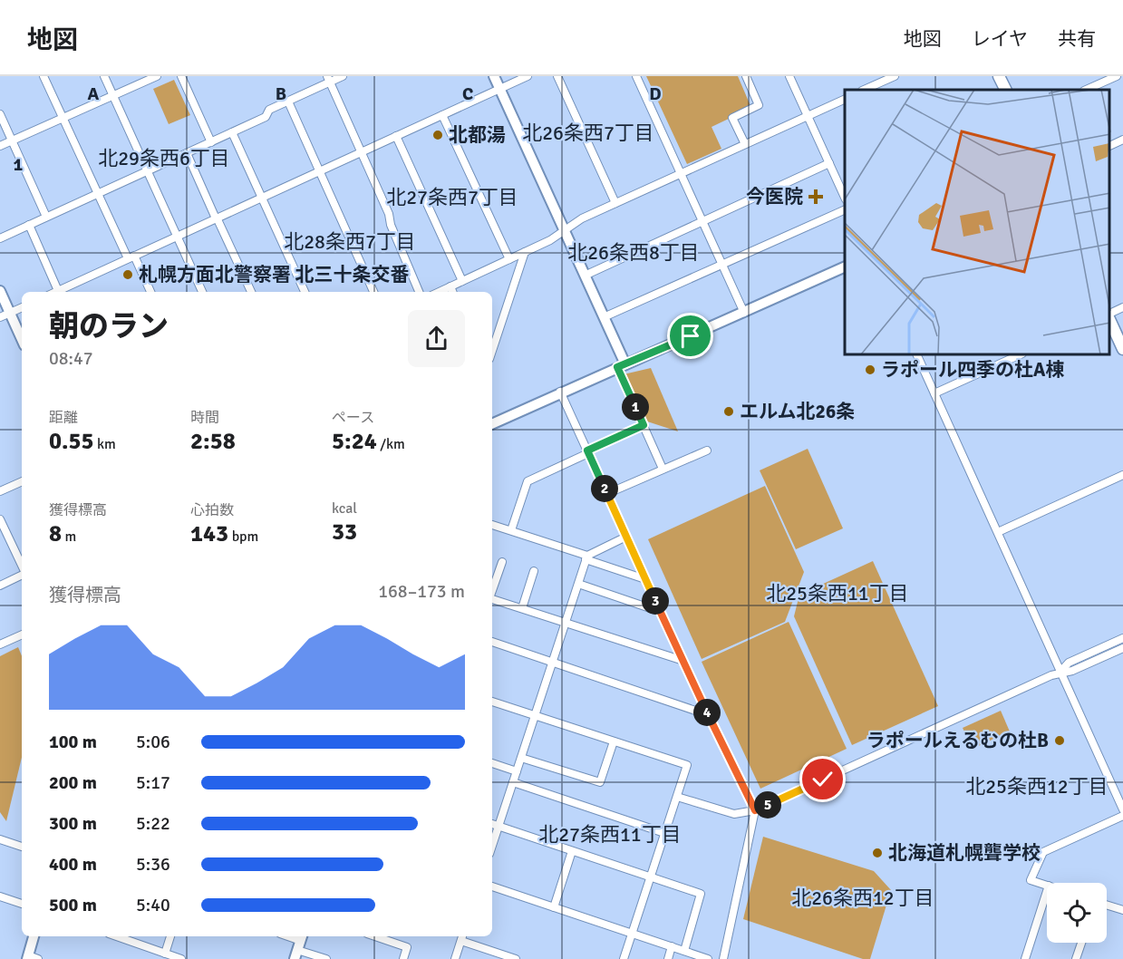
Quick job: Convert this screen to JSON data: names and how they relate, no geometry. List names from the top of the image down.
{
  "districts": [
    "北26条西7丁目",
    "北29条西6丁目",
    "北27条西7丁目",
    "北28条西7丁目",
    "北26条西8丁目",
    "北25条西11丁目",
    "北25条西12丁目",
    "北27条西11丁目",
    "北26条西12丁目"
  ],
  "places": {
    "other": [
      "北都湯",
      "札幌方面北警察署 北三十条交番",
      "ラポール四季の杜A棟",
      "エルム北26条",
      "ラポールえるむの杜B",
      "北海道札幌聾学校"
    ],
    "health": ["今医院"]
  },
  "page": {
    "header": "地図",
    "nav": ["地図", "レイヤ", "共有"],
    "heading": ["朝のラン", "08:47"],
    "stats": [
      ["距離", "0.55 km"],
      ["時間", "2:58"],
      ["ペース", "5:24 /km"],
      ["獲得標高", "8 m"],
      ["心拍数", "143 bpm"],
      ["kcal", "33"]
    ],
    "pins": [
      "1",
      "2",
      "3",
      "4",
      "5"
    ],
    "chart": ["獲得標高", "168–173 m"],
    "list": [
      {
        "name": "100 m",
        "note": "5:06"
      },
      {
        "name": "200 m",
        "note": "5:17"
      },
      {
        "name": "300 m",
        "note": "5:22"
      },
      {
        "name": "400 m",
        "note": "5:36"
      },
      {
        "name": "500 m",
        "note": "5:40"
      }
    ]
  },
  "grid": {
    "columns": [
      "A",
      "B",
      "C",
      "D"
    ],
    "rows": ["1"]
  }
}
